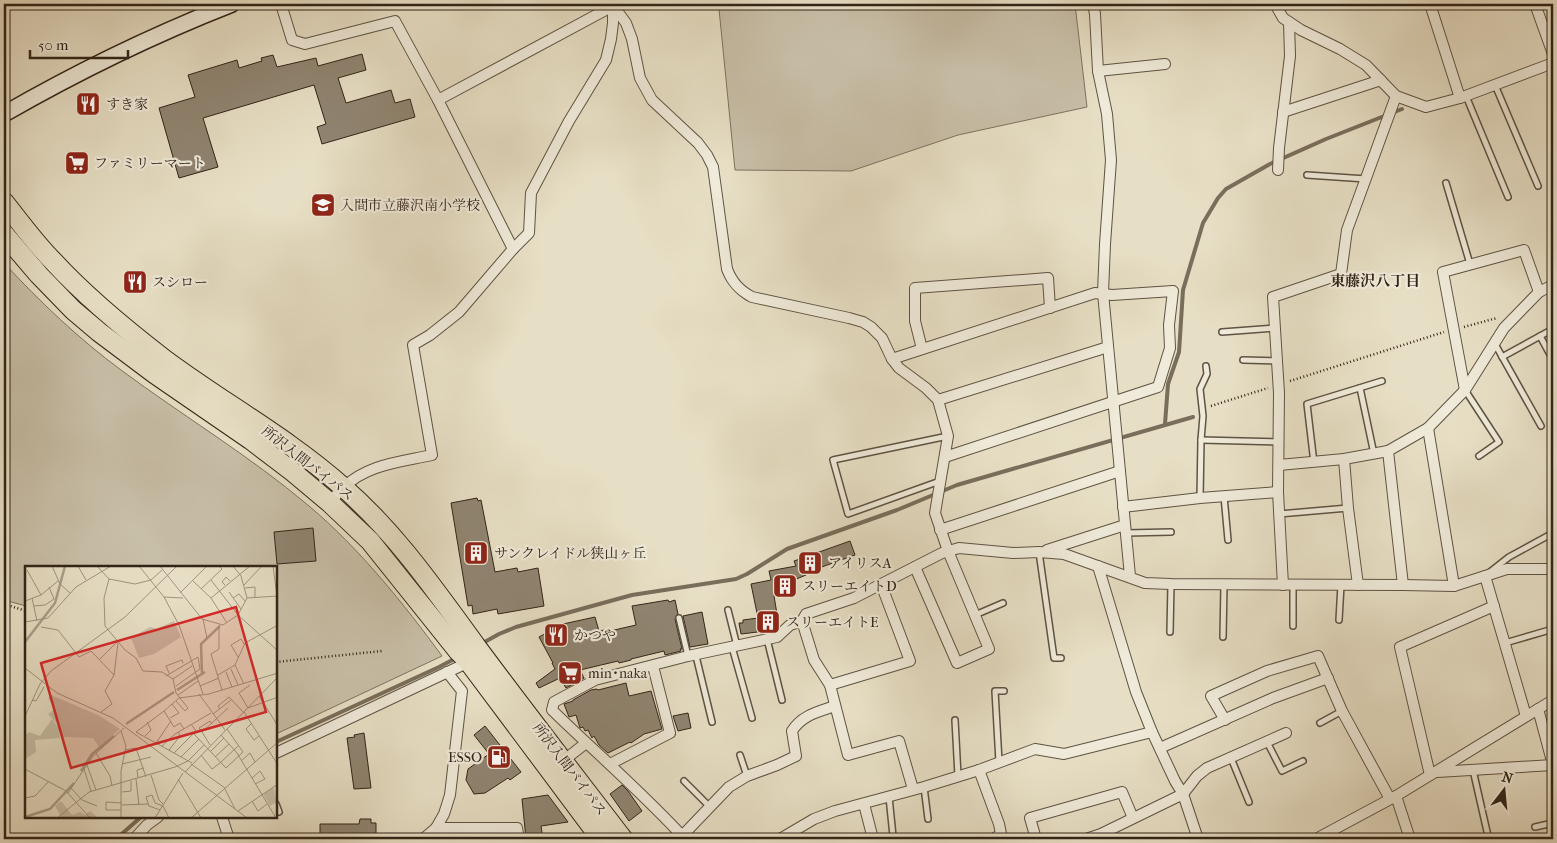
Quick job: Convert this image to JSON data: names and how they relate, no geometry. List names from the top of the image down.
{
  "streets": {
    "highway": ["所沢入間バイパス"]
  },
  "districts": ["東藤沢八丁目"],
  "places": {
    "restaurant": ["すき家", "スシロー", "かつや"],
    "supermarket": ["ファミリーマート", "min･naka"],
    "school or university": ["入間市立藤沢南小学校"],
    "building": [
      "サンクレイドル狭山ヶ丘",
      "アイリスA",
      "スリーエイトD",
      "スリーエイトE"
    ],
    "fuel station": ["ESSO"]
  },
  "scale_bar": "50 m",
  "north": "top"
}
